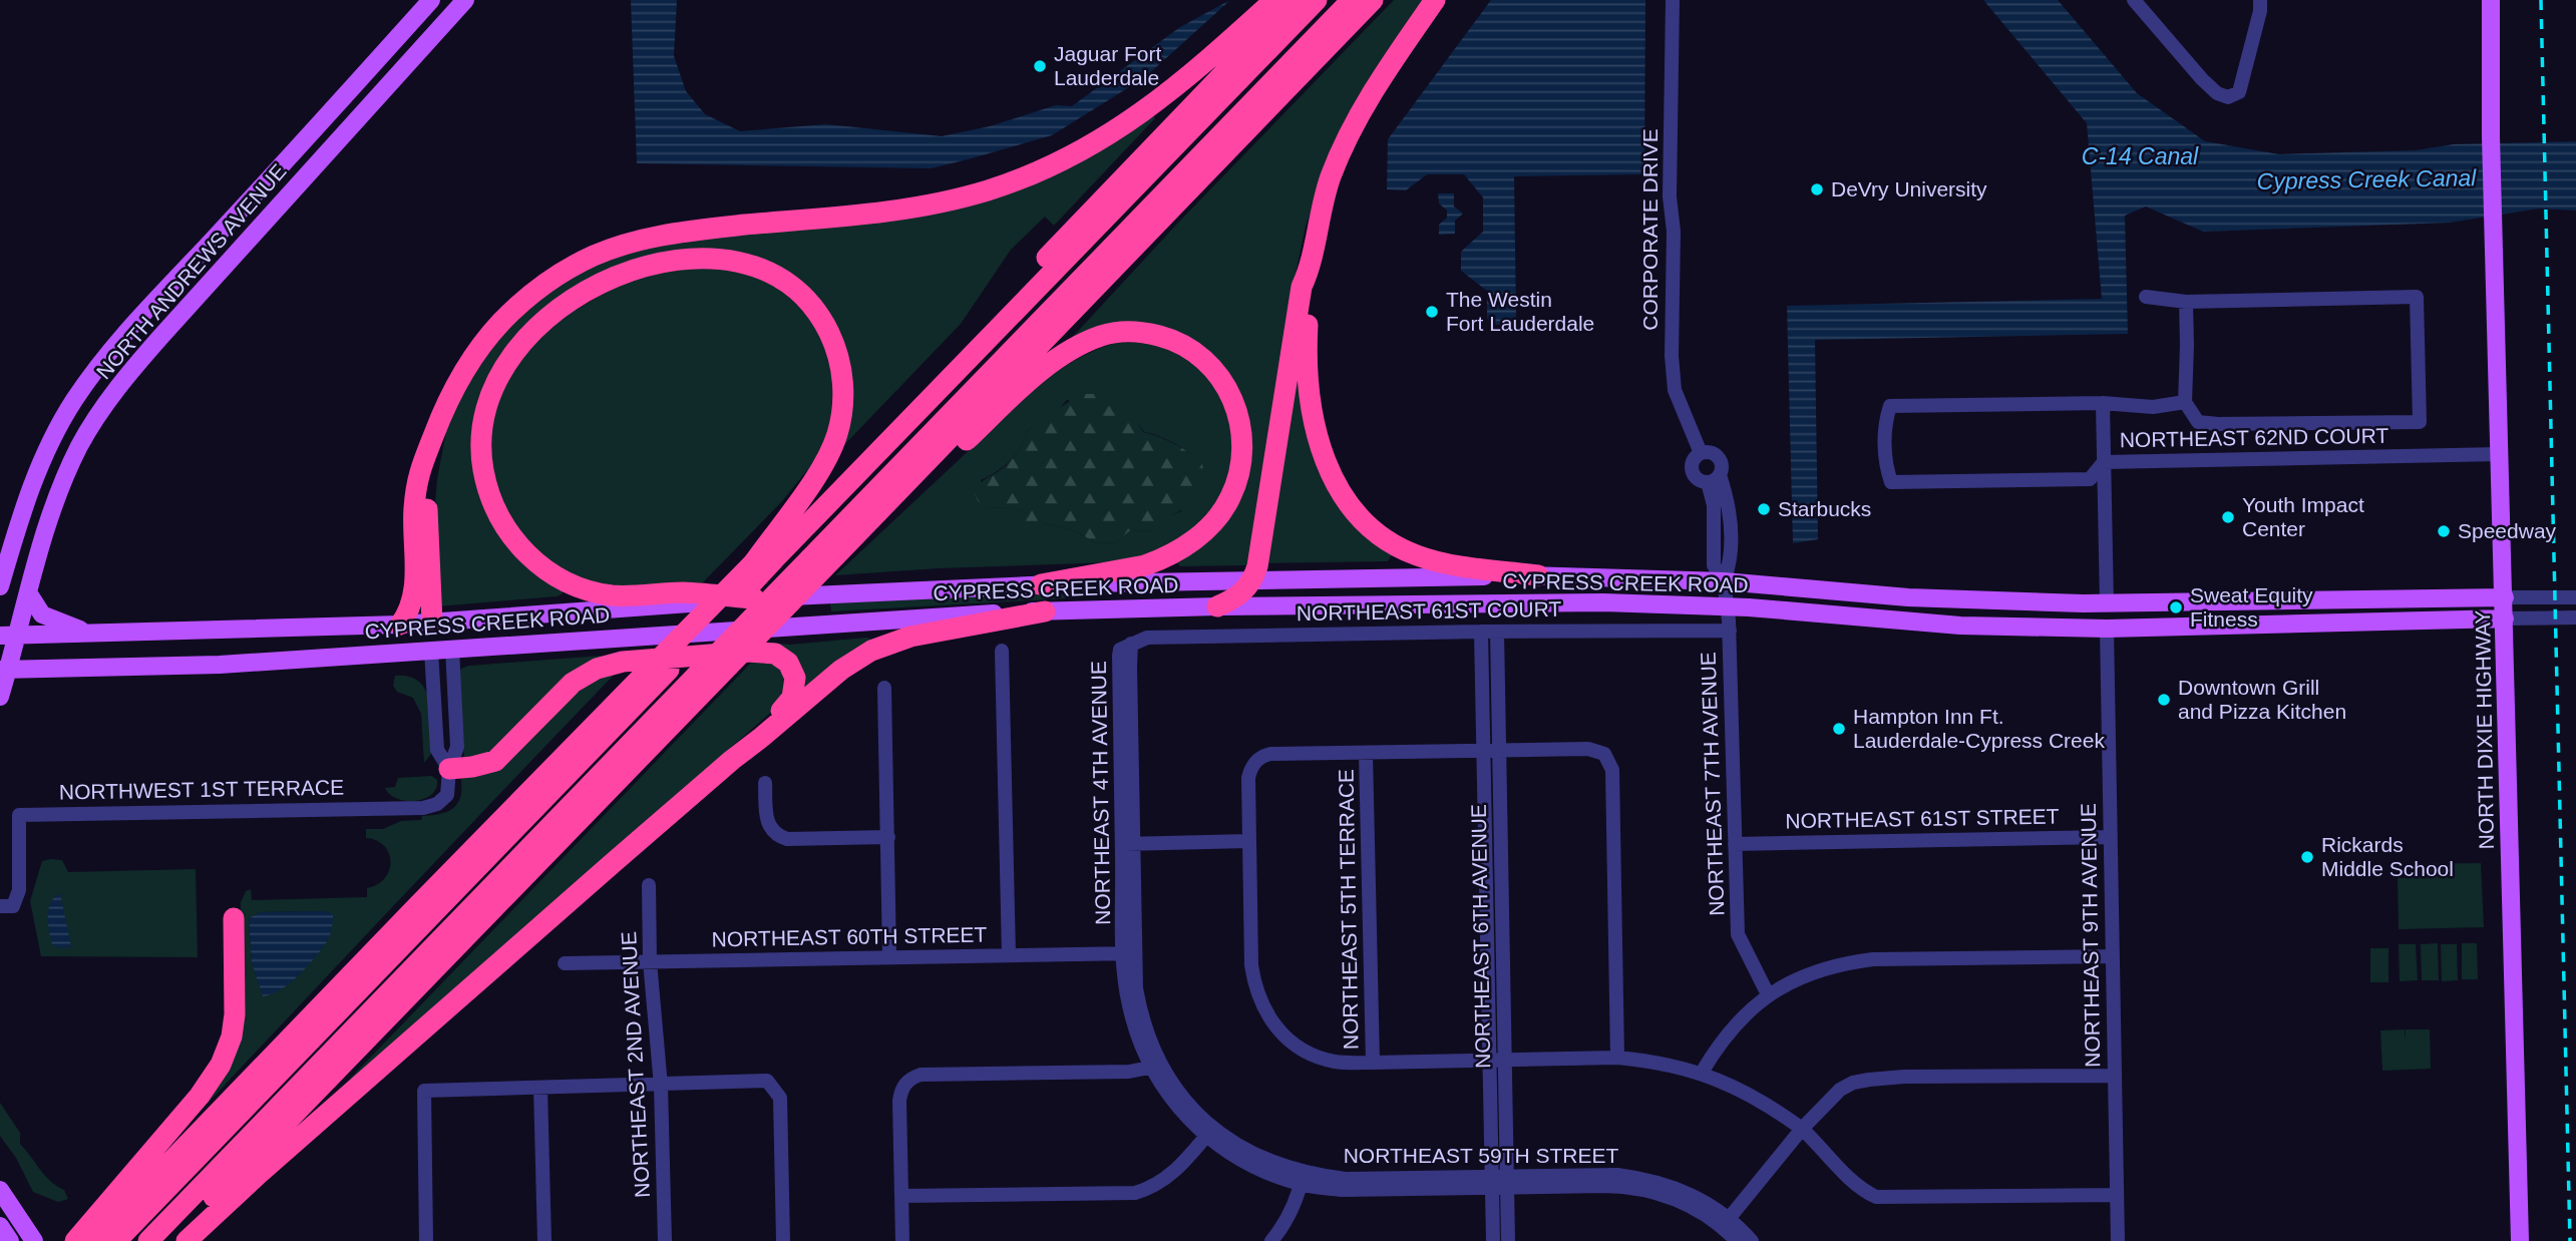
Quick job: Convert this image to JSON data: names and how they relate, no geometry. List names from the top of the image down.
{
  "streets": {
    "main road": ["NORTH ANDREWS AVENUE", "CYPRESS CREEK ROAD", "NORTH DIXIE HIGHWAY"],
    "street": [
      "CORPORATE DRIVE",
      "NORTHEAST 62ND COURT",
      "NORTHEAST 61ST COURT",
      "NORTHEAST 7TH AVENUE",
      "NORTHWEST 1ST TERRACE",
      "NORTHEAST 4TH AVENUE",
      "NORTHEAST 61ST STREET",
      "NORTHEAST 5TH TERRACE",
      "NORTHEAST 9TH AVENUE",
      "NORTHEAST 6TH AVENUE",
      "NORTHEAST 60TH STREET",
      "NORTHEAST 2ND AVENUE",
      "NORTHEAST 59TH STREET"
    ]
  },
  "crossings": [
    ["NORTH ANDREWS AVENUE", "CYPRESS CREEK ROAD"],
    ["NORTHEAST 62ND COURT", "NORTH DIXIE HIGHWAY"],
    ["CYPRESS CREEK ROAD", "NORTH DIXIE HIGHWAY"],
    ["CYPRESS CREEK ROAD", "NORTHEAST 7TH AVENUE"],
    ["CYPRESS CREEK ROAD", "NORTHWEST 1ST TERRACE"],
    ["CYPRESS CREEK ROAD", "NORTHEAST 9TH AVENUE"],
    ["NORTHEAST 61ST COURT", "NORTHEAST 7TH AVENUE"],
    ["NORTHEAST 61ST COURT", "NORTHEAST 4TH AVENUE"],
    ["NORTHEAST 61ST COURT", "NORTHEAST 6TH AVENUE"],
    ["NORTHEAST 7TH AVENUE", "NORTHEAST 61ST STREET"],
    ["NORTHEAST 4TH AVENUE", "NORTHEAST 60TH STREET"],
    ["NORTHEAST 4TH AVENUE", "NORTHEAST 59TH STREET"],
    ["NORTHEAST 61ST STREET", "NORTHEAST 9TH AVENUE"],
    ["NORTHEAST 6TH AVENUE", "NORTHEAST 59TH STREET"],
    ["NORTHEAST 60TH STREET", "NORTHEAST 2ND AVENUE"]
  ],
  "water": ["C-14 Canal", "Cypress Creek Canal"],
  "places": [
    "Jaguar Fort Lauderdale",
    "DeVry University",
    "The Westin Fort Lauderdale",
    "Starbucks",
    "Youth Impact Center",
    "Speedway",
    "Sweat Equity Fitness",
    "Downtown Grill and Pizza Kitchen",
    "Hampton Inn Ft. Lauderdale-Cypress Creek",
    "Rickards Middle School"
  ]
}
